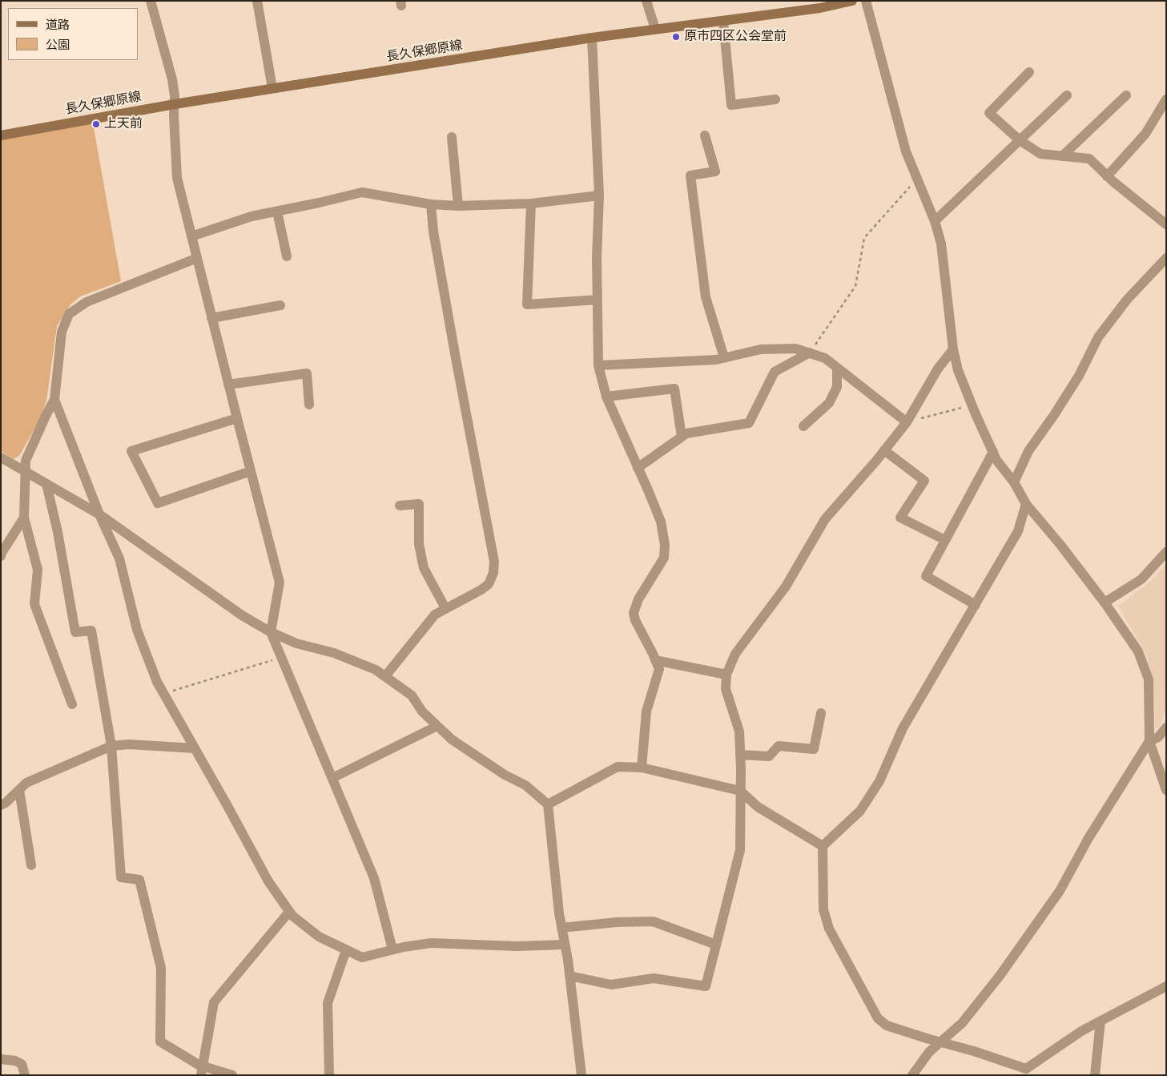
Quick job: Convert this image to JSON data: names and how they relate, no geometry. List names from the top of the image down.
{
  "streets": {
    "main road": ["長久保郷原線"]
  },
  "places": ["原市四区公会堂前", "上天前"],
  "legend": ["道路", "公園"]
}
